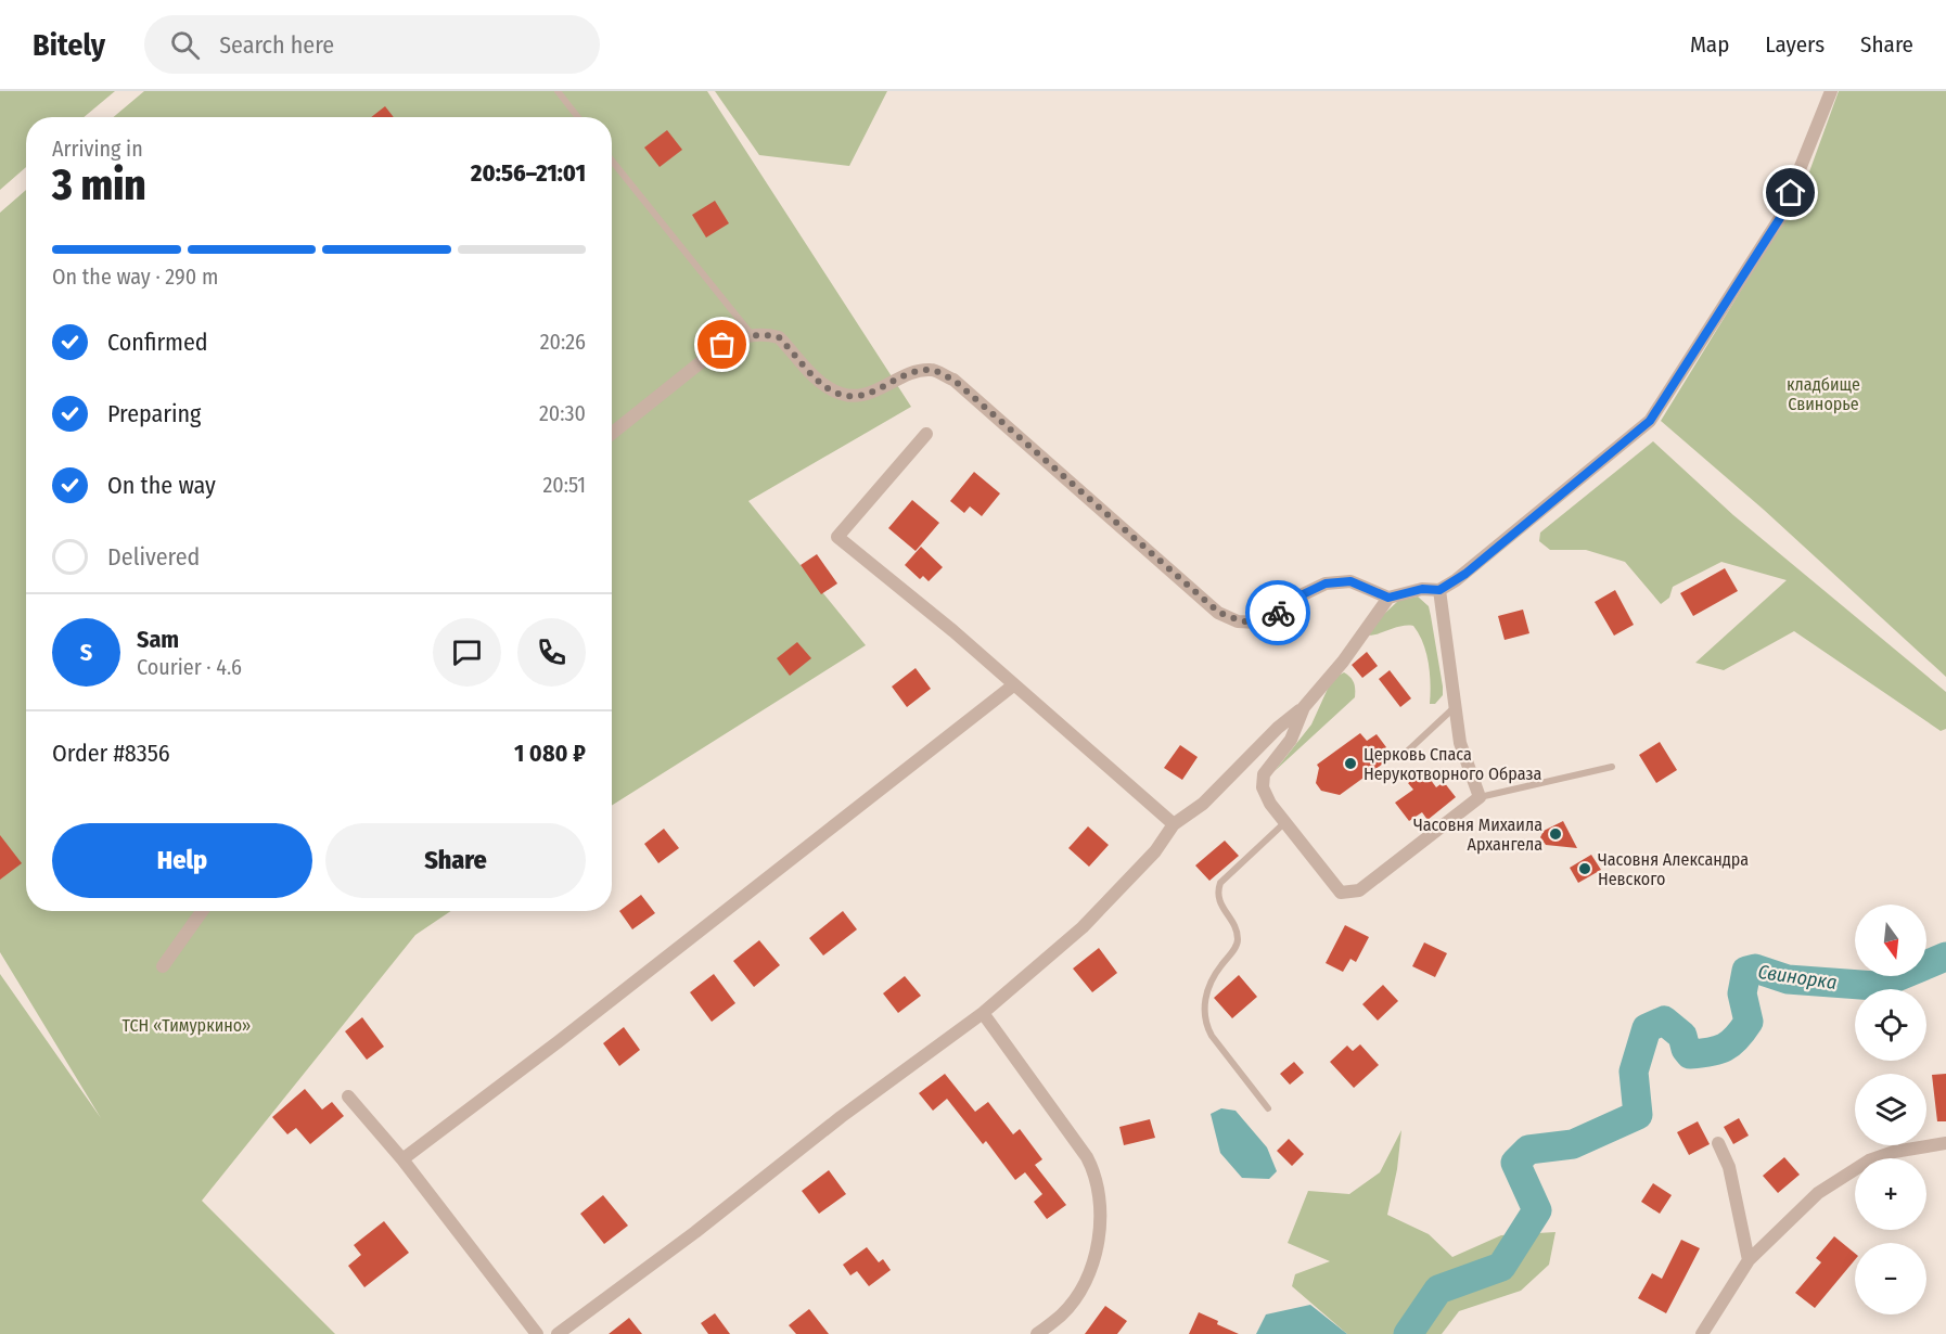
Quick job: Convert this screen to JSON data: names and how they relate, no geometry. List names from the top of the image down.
{
  "water": ["Свинорка"],
  "parks": ["кладбище Свинорье", "ТСН «Тимуркино»"],
  "places": ["Церковь Спаса Нерукотворного Образа", "Часовня Михаила Архангела", "Часовня Александра Невского"],
  "north": "bottom",
  "page": {
    "header": "Bitely",
    "search": "Search here",
    "nav": ["Map", "Layers", "Share"],
    "heading": ["3 min", "Arriving in", "20:56–21:01"],
    "panel": [
      "Sam",
      "Courier · 4.6",
      "Order #8356",
      "1 080 ₽"
    ],
    "bar": "On the way · 290 m",
    "list": [
      ["Confirmed", "20:26"],
      ["Preparing", "20:30"],
      ["On the way", "20:51"],
      "Delivered"
    ],
    "round": "S",
    "buttons": ["Help", "Share"],
    "map_buttons": ["+", "−"]
  }
}
